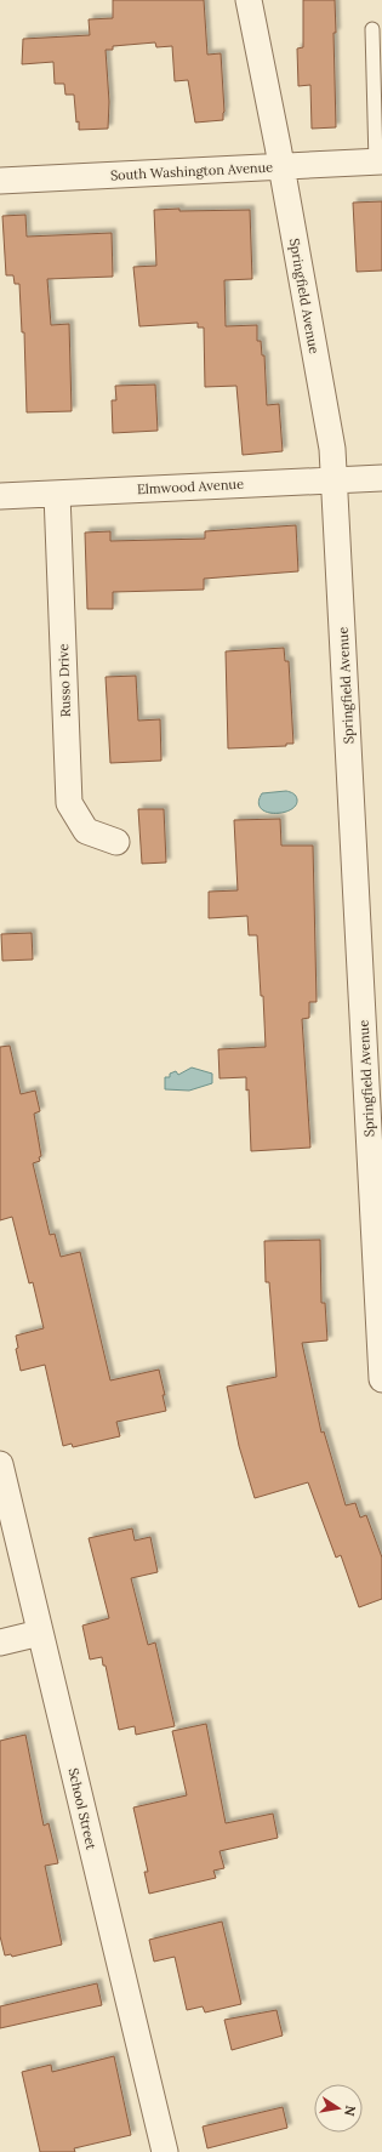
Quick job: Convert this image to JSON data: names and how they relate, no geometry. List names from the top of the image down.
{
  "streets": {
    "street": [
      "South Washington Avenue",
      "Springfield Avenue",
      "Elmwood Avenue",
      "Russo Drive",
      "School Street"
    ]
  },
  "crossings": [
    ["South Washington Avenue", "Springfield Avenue"],
    ["Springfield Avenue", "Elmwood Avenue"],
    ["Elmwood Avenue", "Russo Drive"]
  ],
  "north": "right"
}
